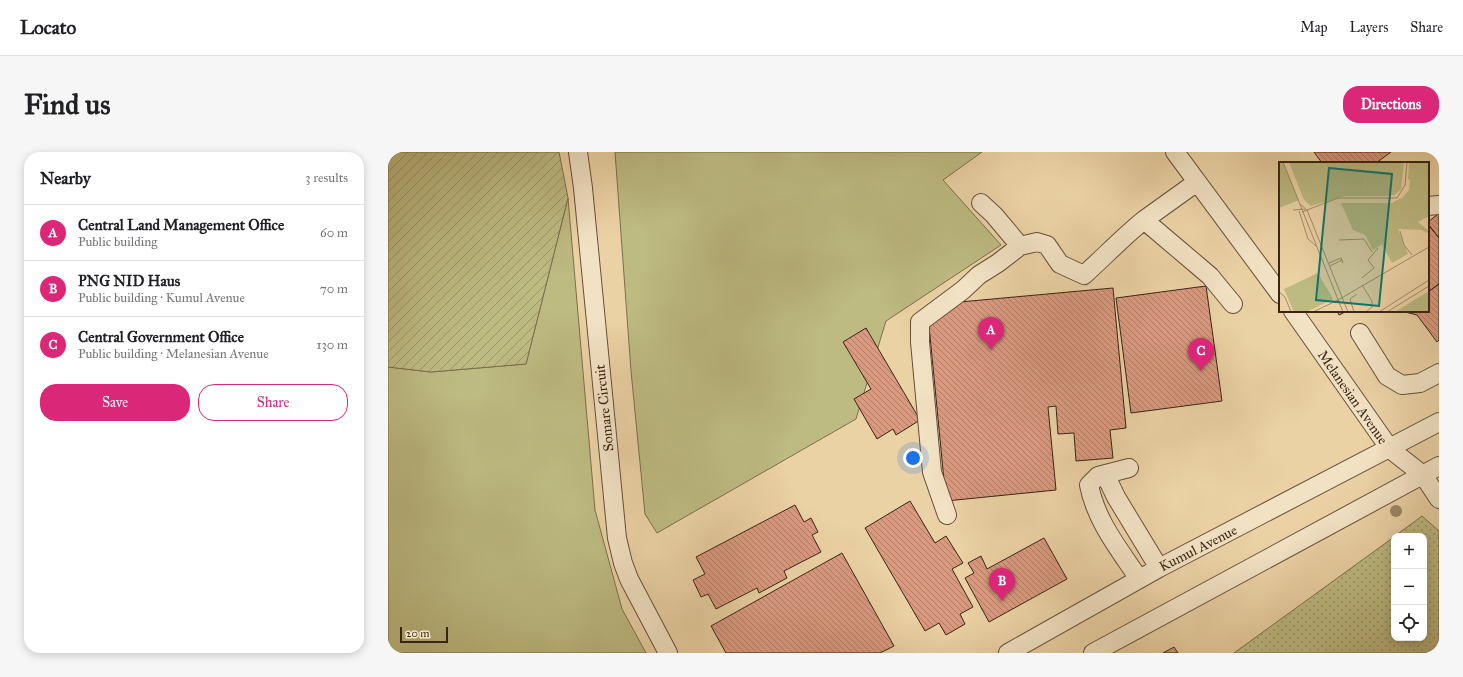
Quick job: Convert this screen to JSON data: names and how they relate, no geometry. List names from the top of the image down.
{
  "streets": {
    "street": ["Melanesian Avenue", "Somare Circuit", "Kumul Avenue"]
  },
  "crossings": [
    ["Melanesian Avenue", "Kumul Avenue"]
  ],
  "scale_bar": "20 m",
  "page": {
    "header": "Locato",
    "nav": ["Map", "Layers", "Share"],
    "buttons": [
      "Directions",
      ["Save", "Share"]
    ],
    "title": "Find us",
    "heading": ["Nearby", "3 results"],
    "list": [
      {
        "mark": "A",
        "name": "Central Land Management Office",
        "note": "Public building",
        "value": "60 m"
      },
      {
        "mark": "B",
        "name": "PNG NID Haus",
        "note": "Public building · Kumul Avenue",
        "value": "70 m"
      },
      {
        "mark": "C",
        "name": "Central Government Office",
        "note": "Public building · Melanesian Avenue",
        "value": "130 m"
      }
    ],
    "pins": ["A", "C", "B"],
    "map_buttons": ["+", "−"],
    "scale": "20 m"
  }
}
